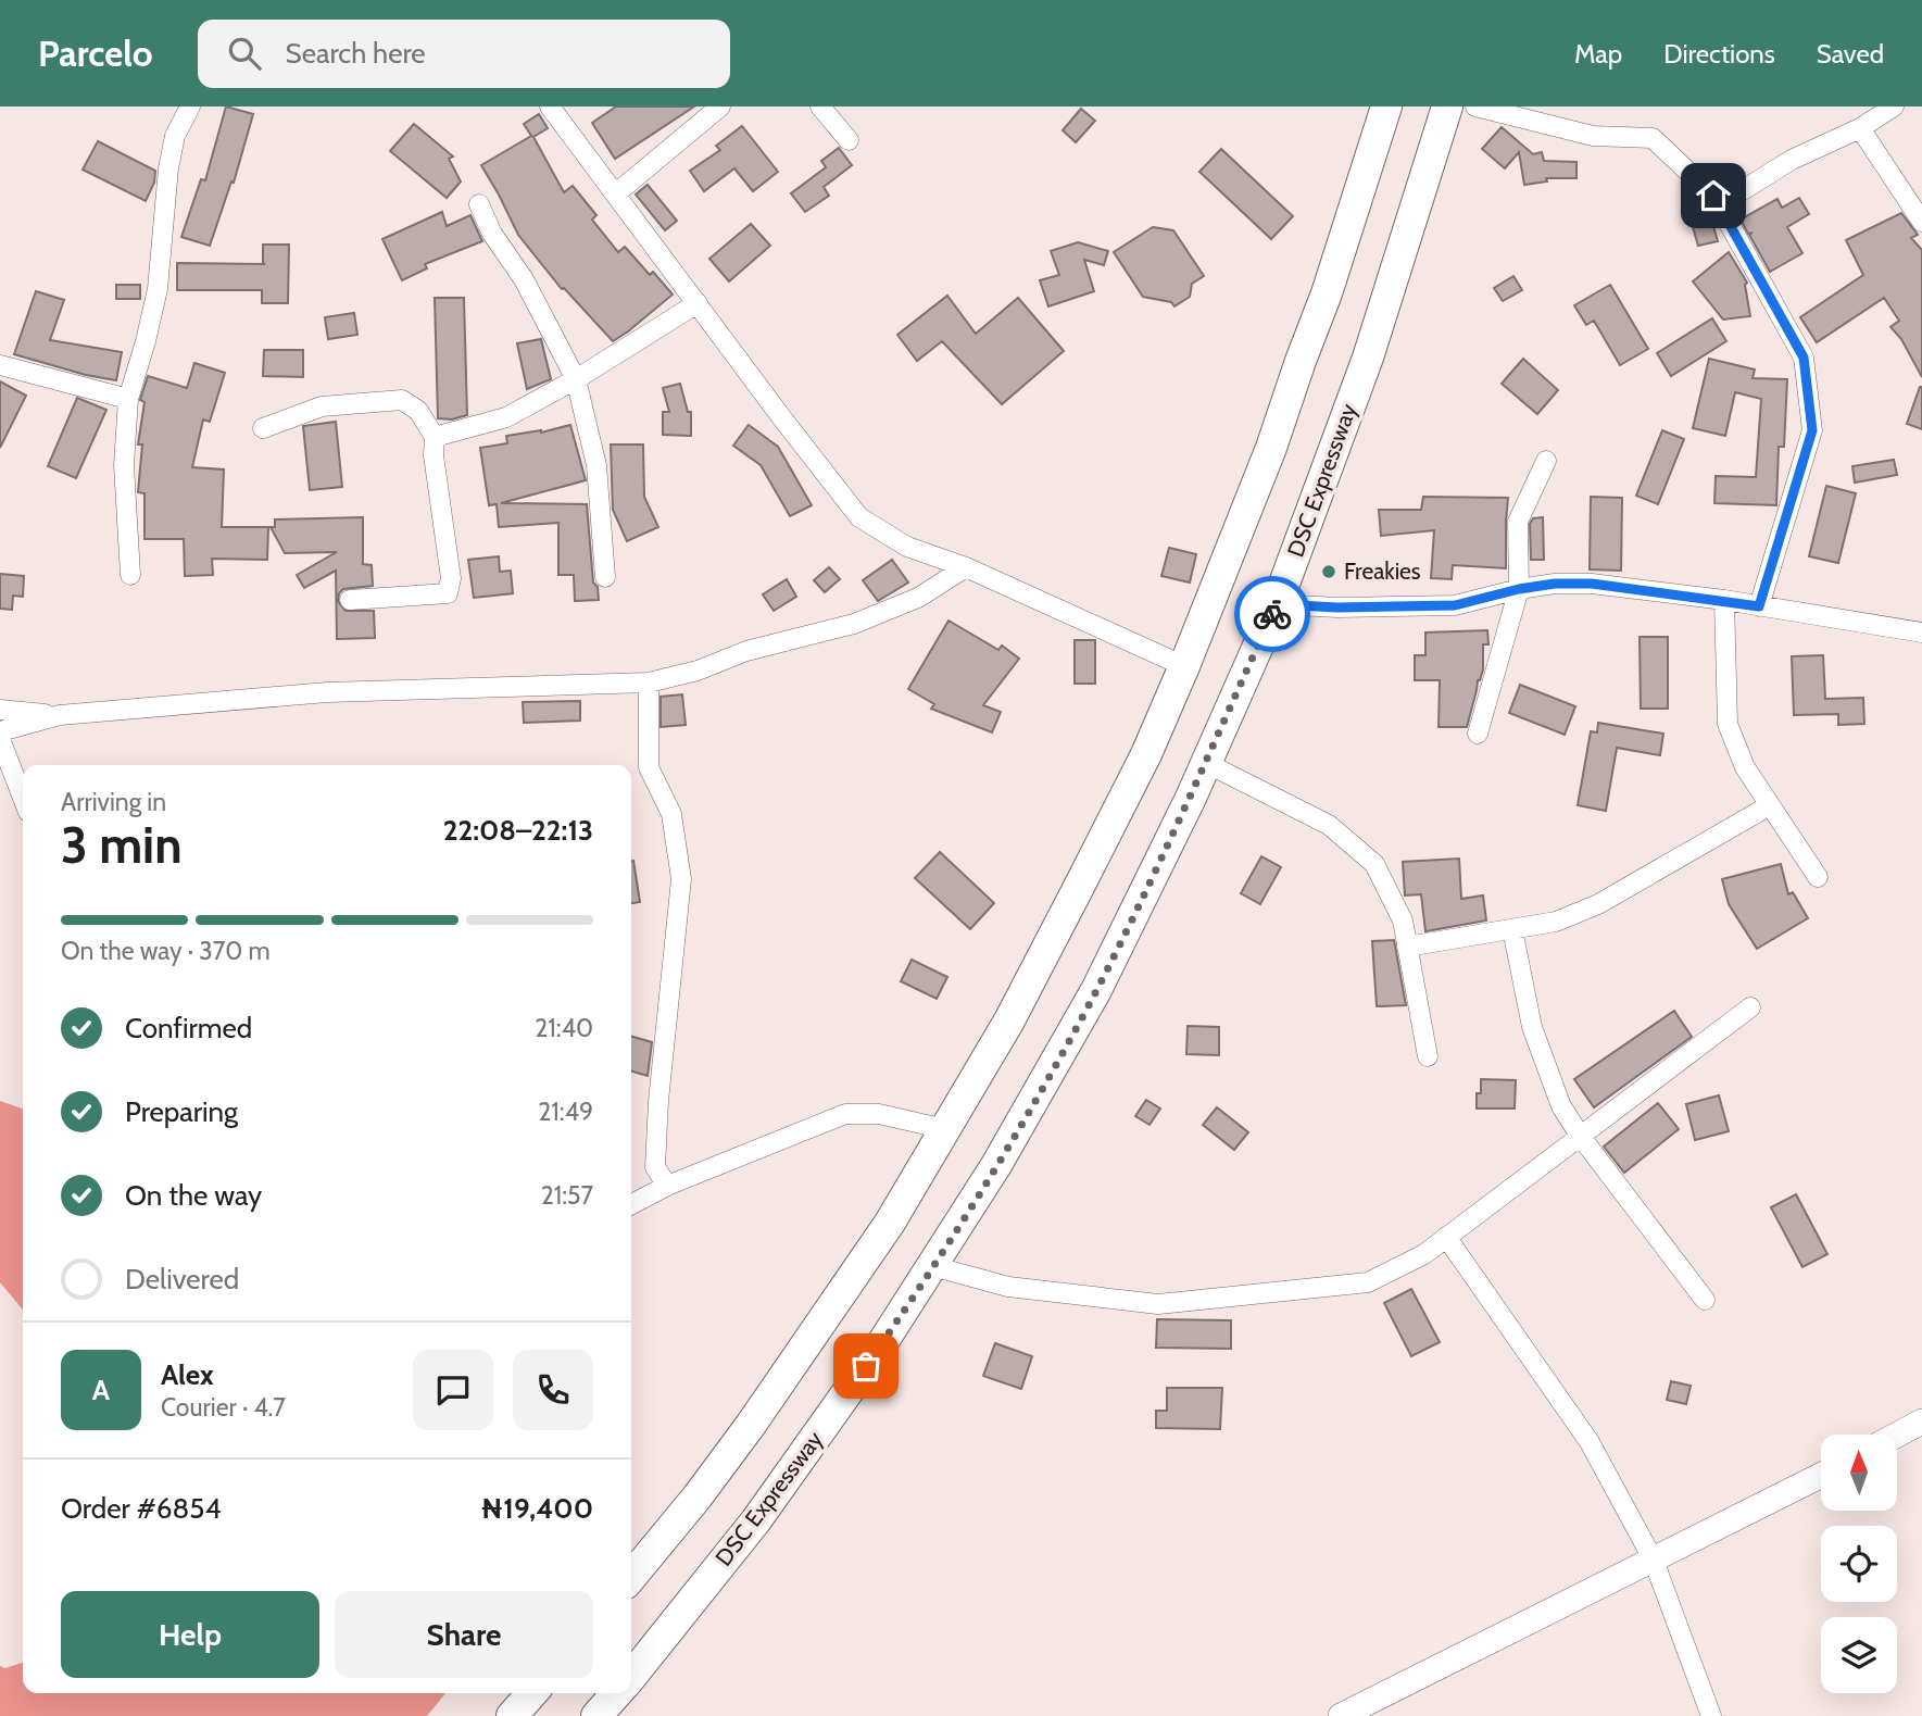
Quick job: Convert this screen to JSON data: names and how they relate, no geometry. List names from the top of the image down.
{
  "streets": {
    "main road": ["DSC Expressway"]
  },
  "places": ["Freakies"],
  "north": "top",
  "page": {
    "header": "Parcelo",
    "search": "Search here",
    "nav": ["Map", "Directions", "Saved"],
    "heading": ["3 min", "Arriving in", "22:08–22:13"],
    "panel": [
      "Alex",
      "Courier · 4.7",
      "Order #6854",
      "₦19,400"
    ],
    "bar": "On the way · 370 m",
    "list": [
      ["Confirmed", "21:40"],
      ["Preparing", "21:49"],
      ["On the way", "21:57"],
      "Delivered"
    ],
    "round": "A",
    "buttons": ["Help", "Share"]
  }
}
